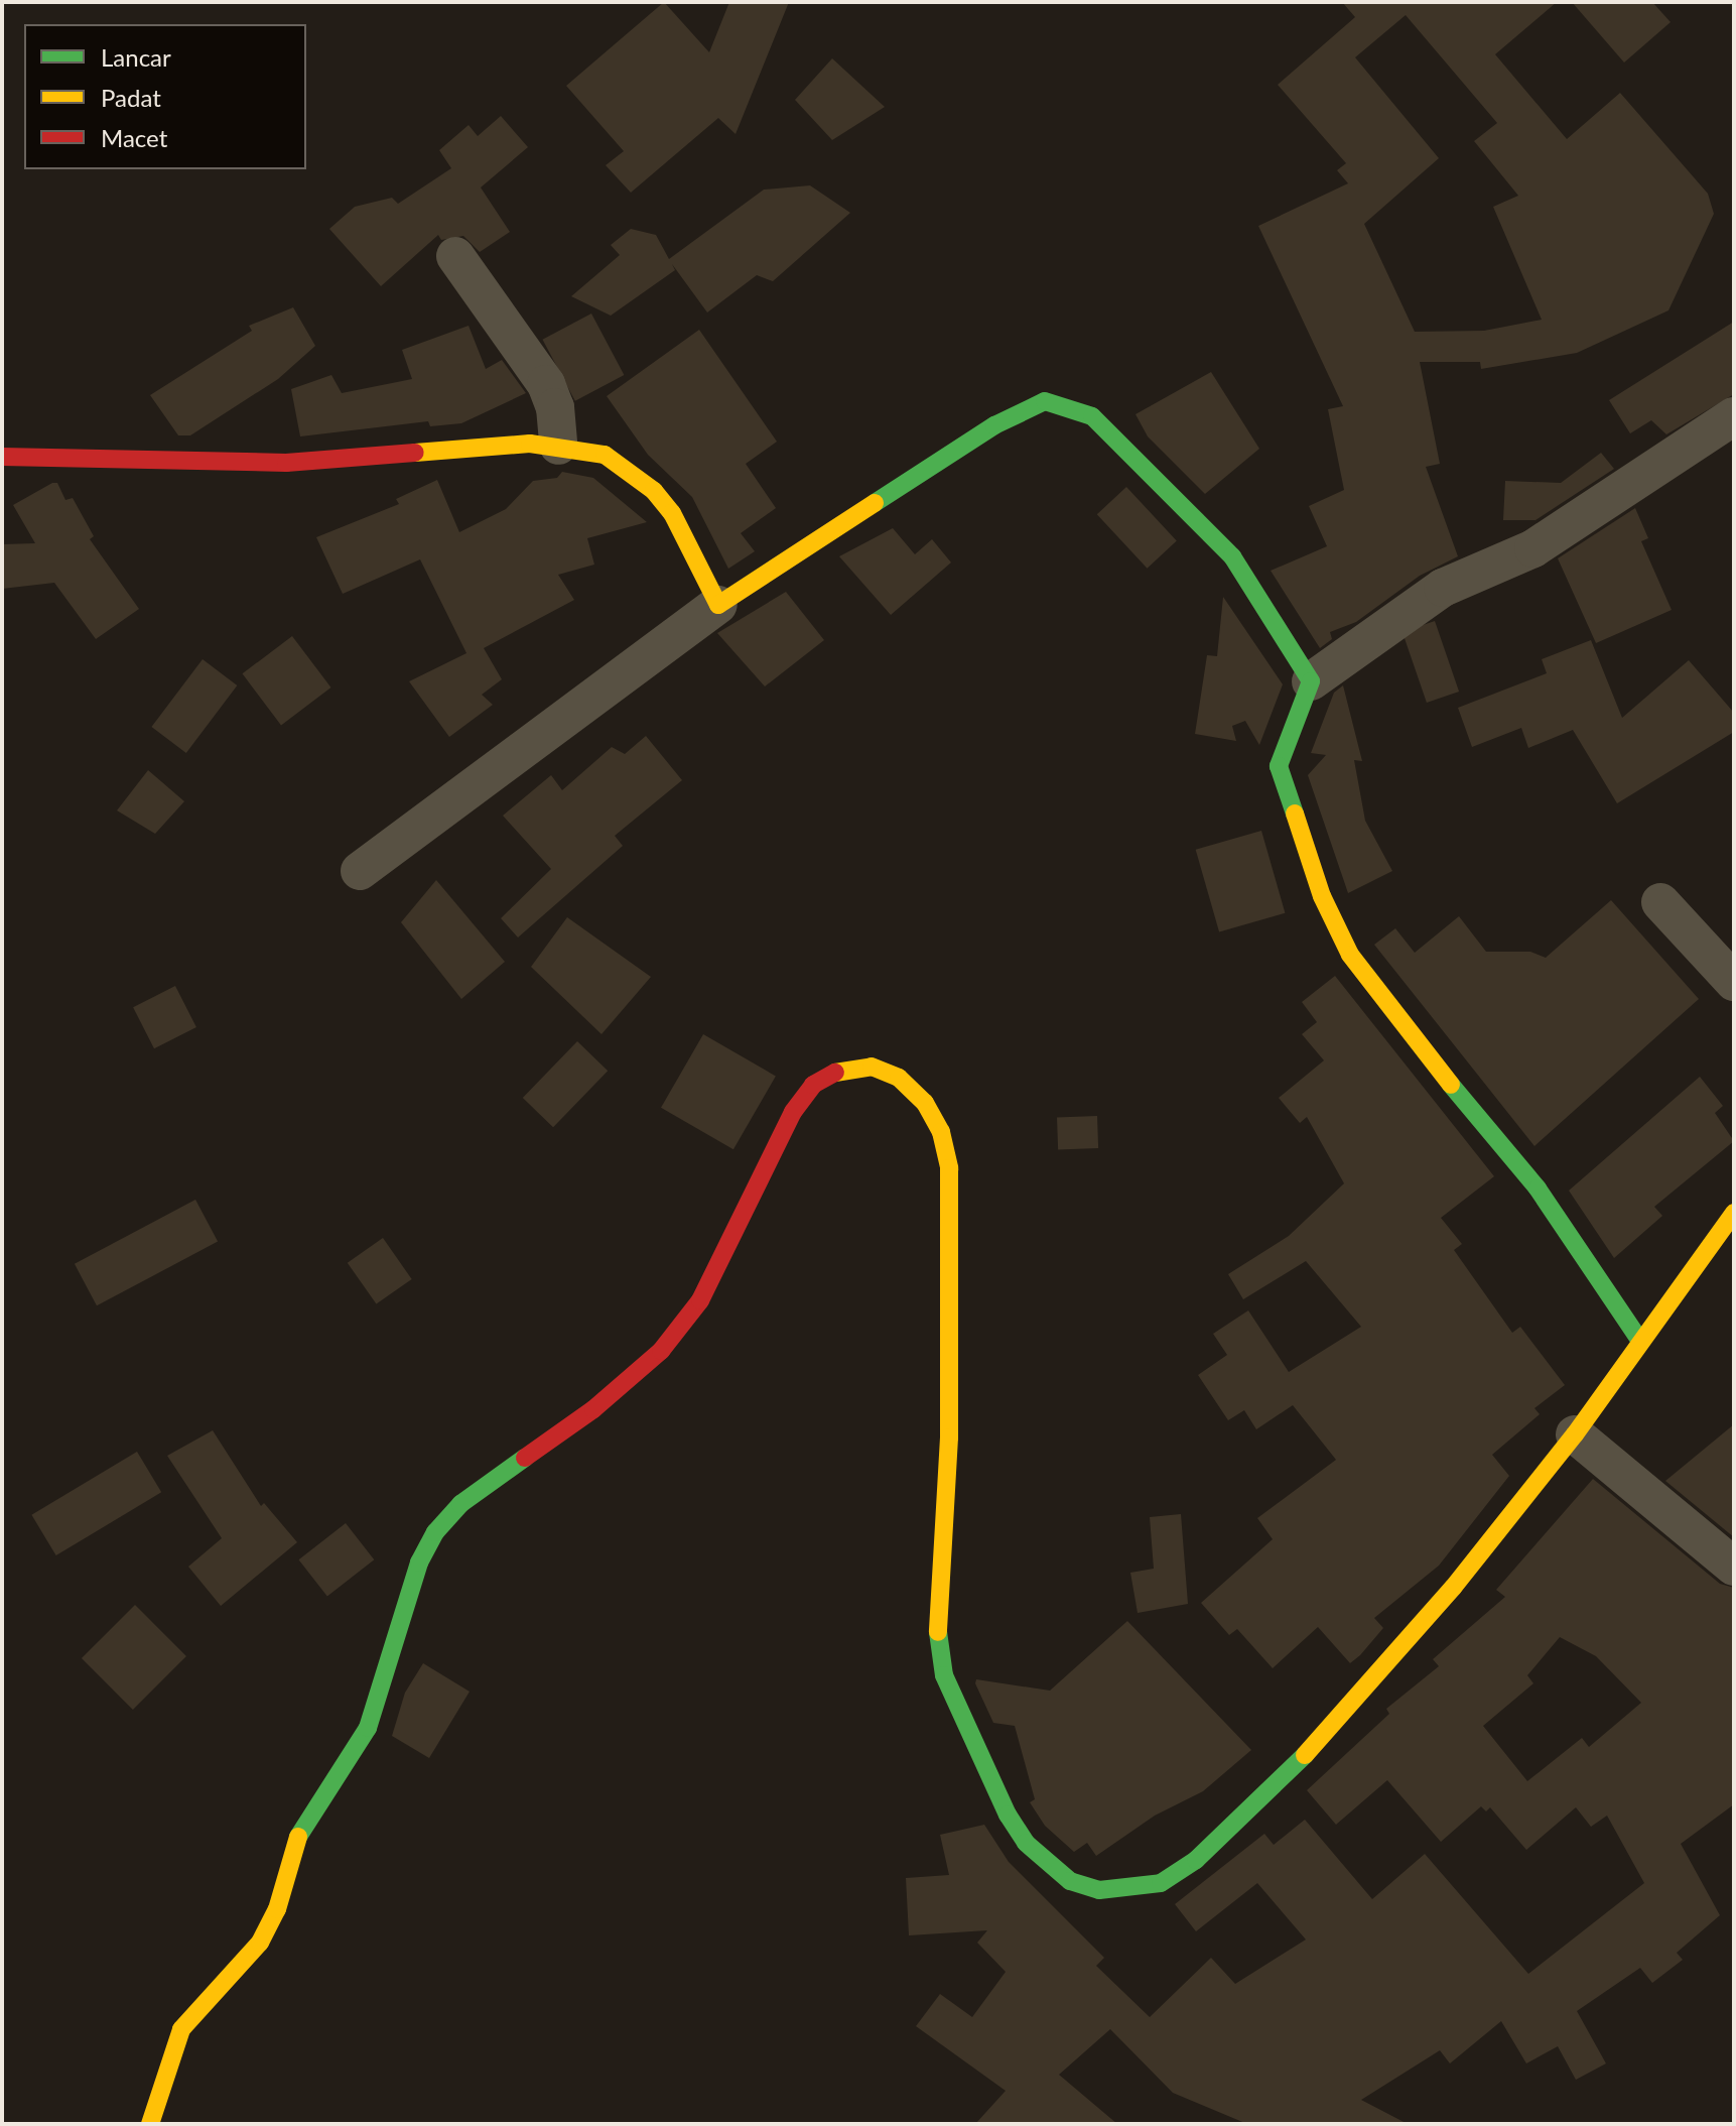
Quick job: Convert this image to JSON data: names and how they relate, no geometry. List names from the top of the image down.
{
  "legend": ["Lancar", "Padat", "Macet"]
}
